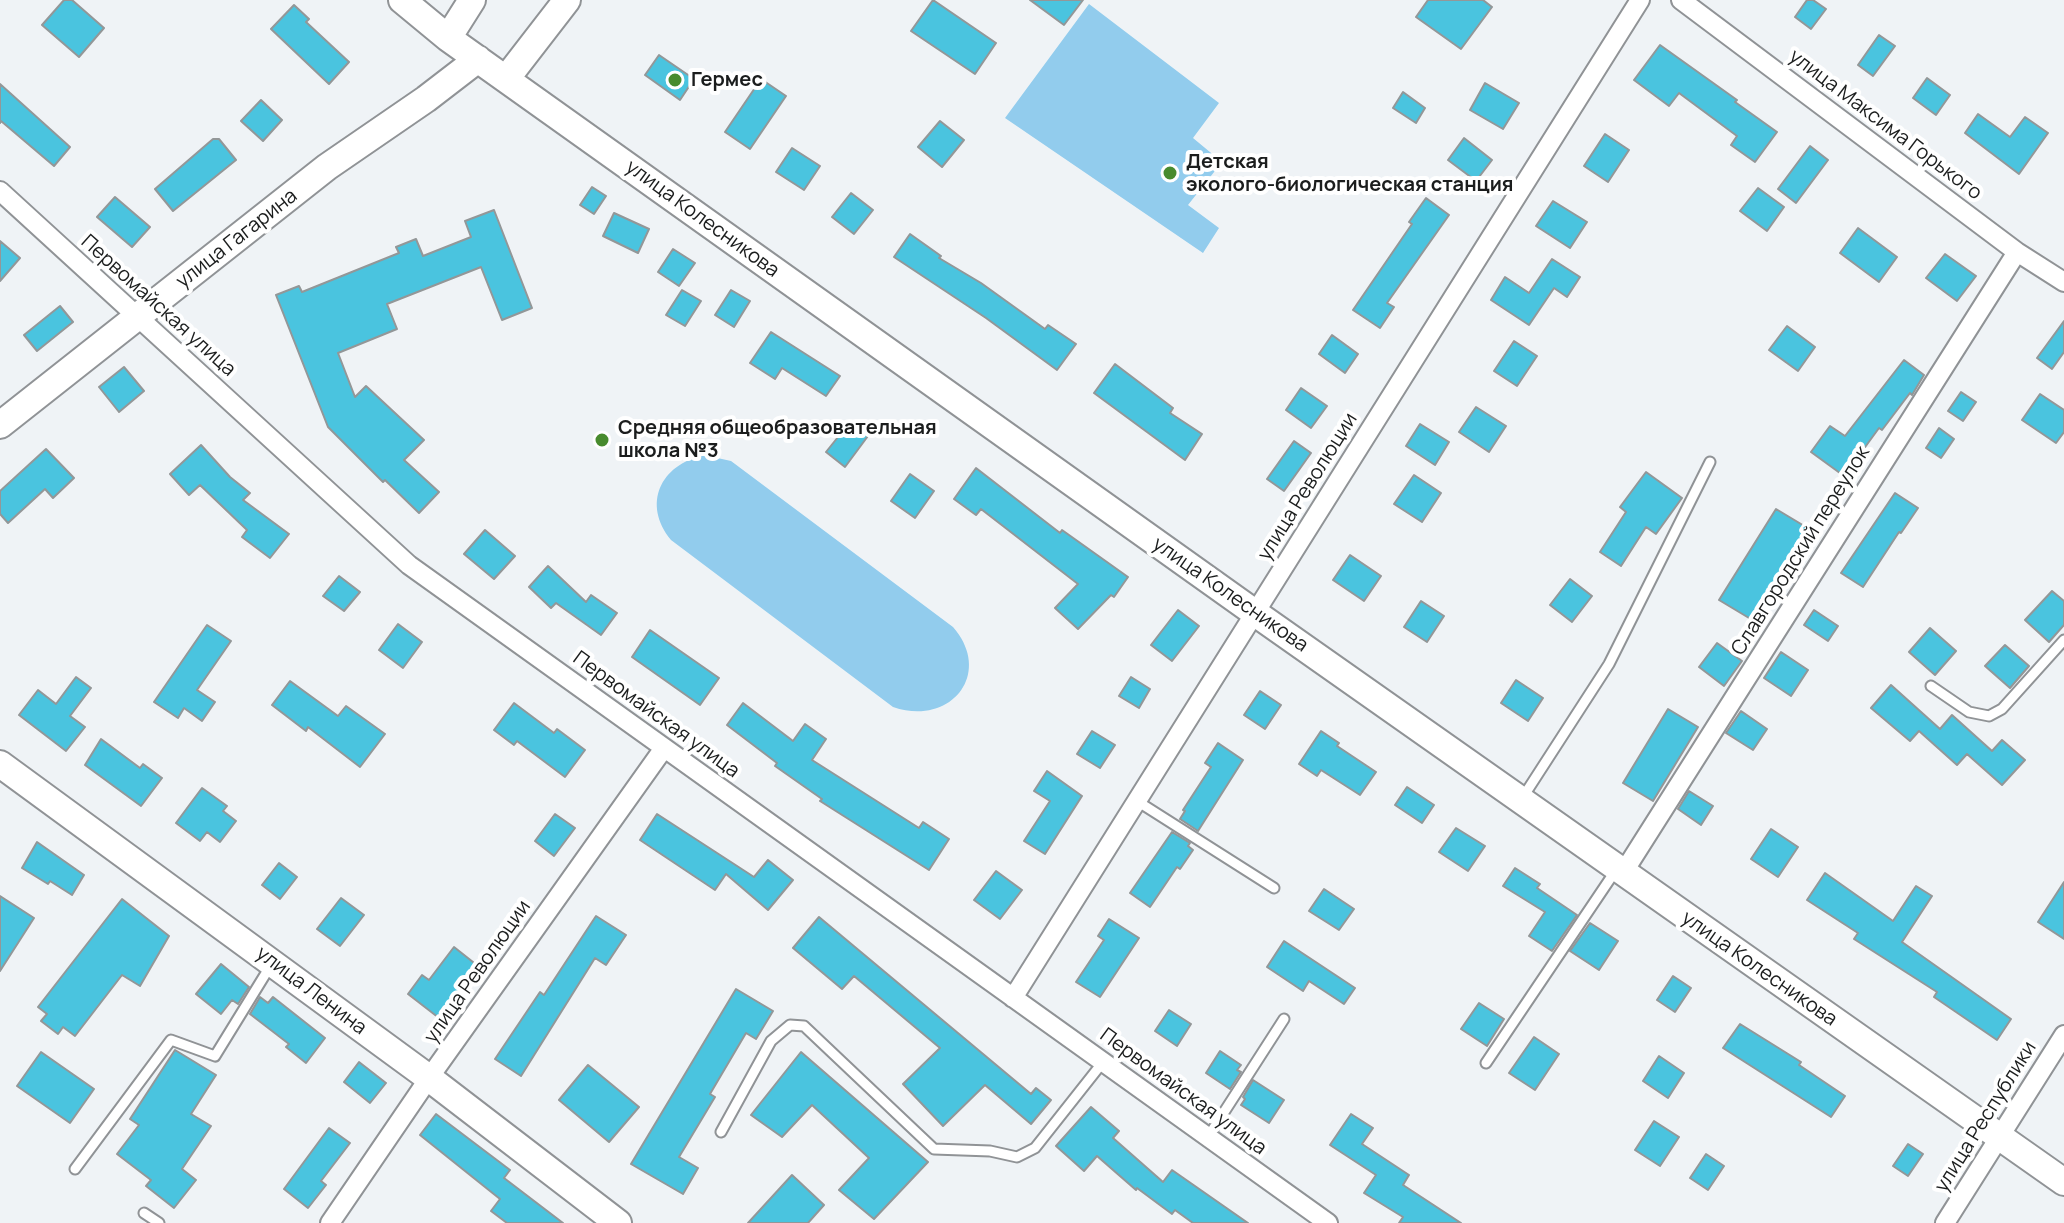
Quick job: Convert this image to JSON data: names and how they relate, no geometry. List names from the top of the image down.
{
  "streets": {
    "street": [
      "улица Максима Горького",
      "улица Колесникова",
      "улица Гагарина",
      "Первомайская улица",
      "улица Революции",
      "Славгородский переулок",
      "улица Ленина",
      "улица Республики"
    ]
  },
  "crossings": [
    ["улица Максима Горького", "Славгородский переулок"],
    ["улица Колесникова", "улица Гагарина"],
    ["улица Колесникова", "улица Революции"],
    ["улица Колесникова", "Славгородский переулок"],
    ["улица Колесникова", "улица Республики"],
    ["улица Гагарина", "Первомайская улица"],
    ["Первомайская улица", "улица Революции"],
    ["улица Революции", "улица Ленина"]
  ],
  "places": ["Гермес", "Детская эколого-биологическая станция", "Средняя общеобразовательная школа №3"]
}
